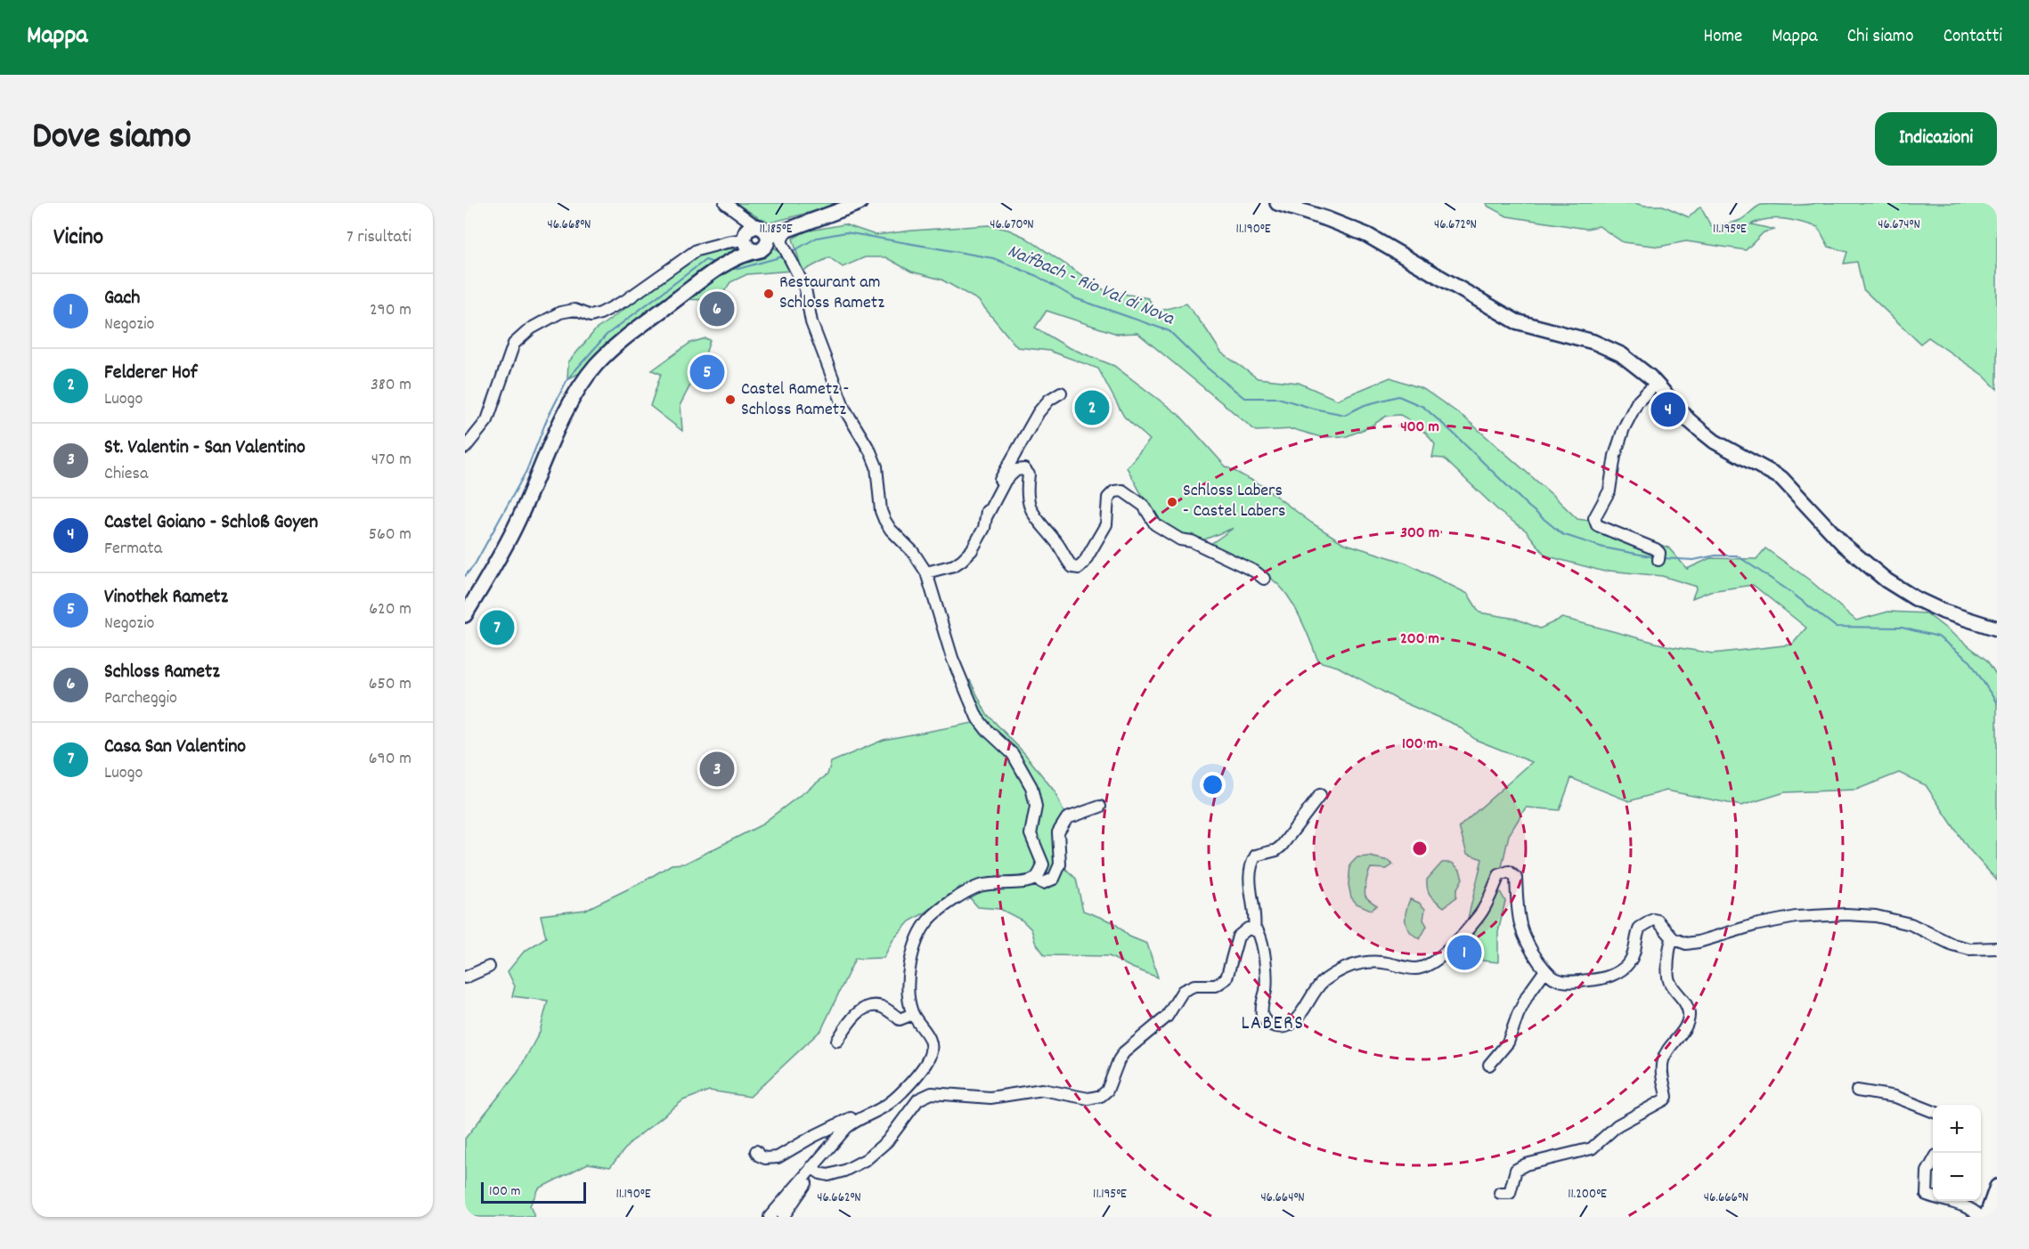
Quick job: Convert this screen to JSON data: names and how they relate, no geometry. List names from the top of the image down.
{
  "districts": ["LABERS"],
  "water": ["Naifbach - Rio Val di Nova"],
  "places": ["Restaurant am Schloss Rametz", "Castel Rametz - Schloss Rametz", "Schloss Labers - Castel Labers"],
  "scale_bar": "100 m",
  "page": {
    "header": "Mappa",
    "nav": [
      "Home",
      "Mappa",
      "Chi siamo",
      "Contatti"
    ],
    "title": "Dove siamo",
    "buttons": "Indicazioni",
    "heading": ["Vicino", "7 risultati"],
    "list": [
      {
        "mark": "1",
        "name": "Gach",
        "note": "Negozio",
        "value": "290 m"
      },
      {
        "mark": "2",
        "name": "Felderer Hof",
        "note": "Luogo",
        "value": "380 m"
      },
      {
        "mark": "3",
        "name": "St. Valentin - San Valentino",
        "note": "Chiesa",
        "value": "470 m"
      },
      {
        "mark": "4",
        "name": "Castel Goiano - Schloß Goyen",
        "note": "Fermata",
        "value": "560 m"
      },
      {
        "mark": "5",
        "name": "Vinothek Rametz",
        "note": "Negozio",
        "value": "620 m"
      },
      {
        "mark": "6",
        "name": "Schloss Rametz",
        "note": "Parcheggio",
        "value": "650 m"
      },
      {
        "mark": "7",
        "name": "Casa San Valentino",
        "note": "Luogo",
        "value": "690 m"
      }
    ],
    "pins": [
      "6",
      "5",
      "2",
      "4",
      "7",
      "3",
      "1"
    ],
    "map_buttons": ["+", "−"],
    "scale": "100 m"
  },
  "coordinates": [
    "46.668°N",
    "46.672°N",
    "46.670°N",
    "46.674°N",
    "11.185°E",
    "11.190°E",
    "11.195°E",
    "11.200°E",
    "46.662°N",
    "46.664°N",
    "46.666°N"
  ],
  "rings": [
    "400 m",
    "300 m",
    "200 m",
    "100 m"
  ]
}
